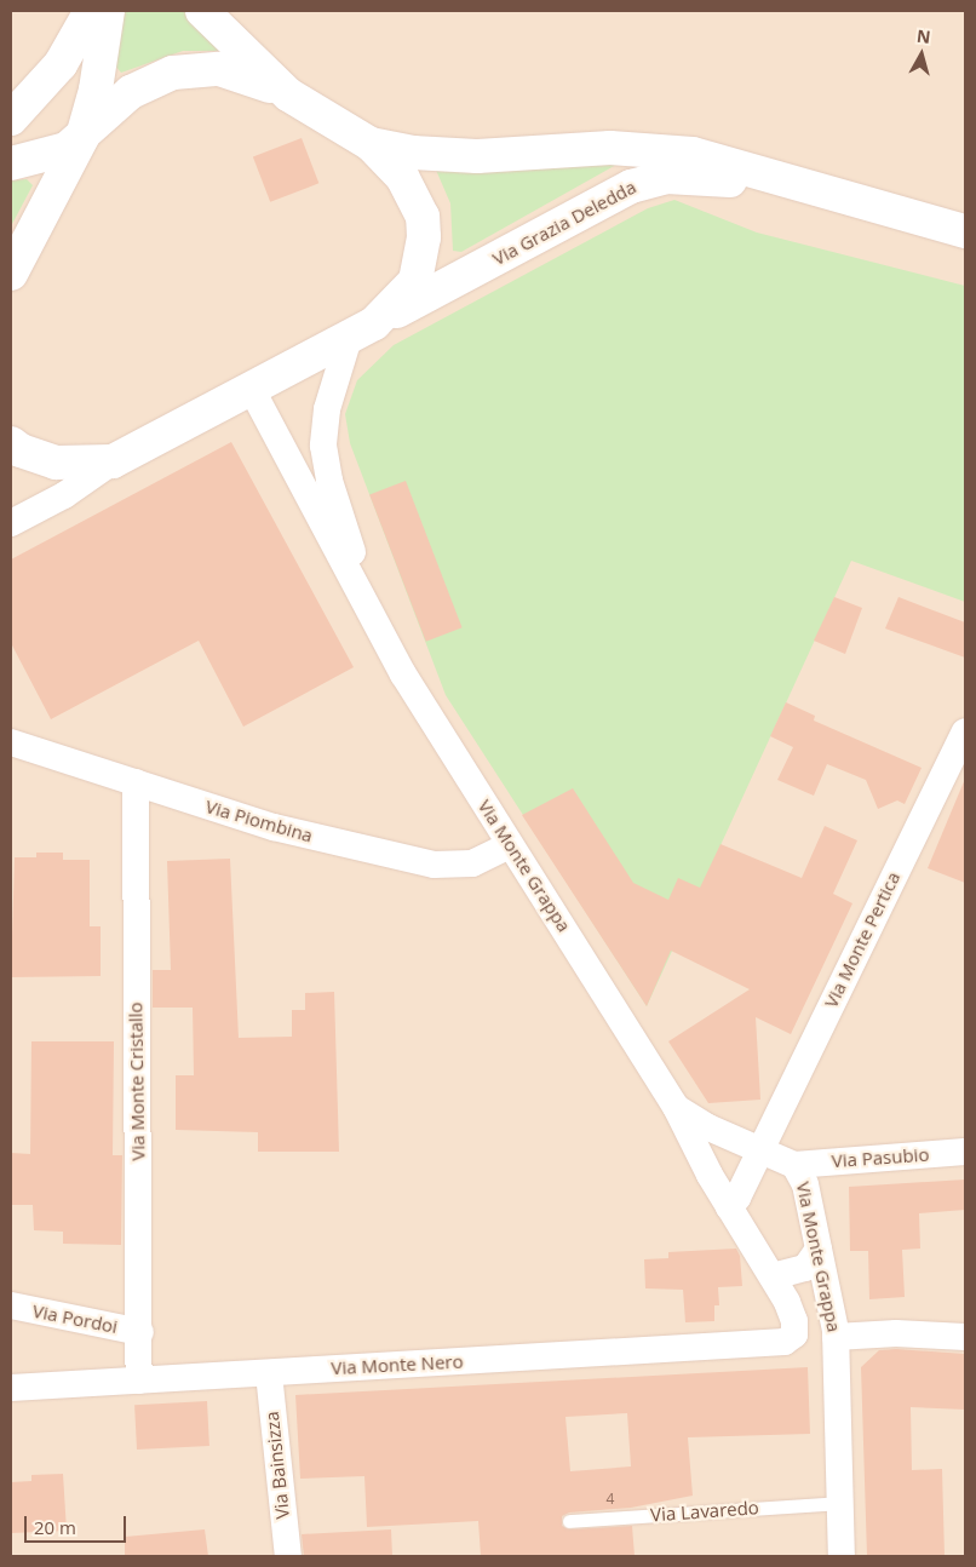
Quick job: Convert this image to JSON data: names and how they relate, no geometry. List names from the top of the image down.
{
  "streets": {
    "main road": ["Via Grazia Deledda", "Via Monte Grappa"],
    "street": [
      "Via Piombina",
      "Via Monte Pertica",
      "Via Monte Cristallo",
      "Via Pasubio",
      "Via Pordoi",
      "Via Monte Nero",
      "Via Bainsizza"
    ],
    "lane": ["Via Lavaredo"]
  },
  "crossings": [
    ["Via Grazia Deledda", "Via Monte Grappa"],
    ["Via Piombina", "Via Monte Grappa"],
    ["Via Piombina", "Via Monte Cristallo"],
    ["Via Monte Grappa", "Via Monte Pertica"],
    ["Via Monte Grappa", "Via Pasubio"],
    ["Via Monte Grappa", "Via Monte Nero"],
    ["Via Monte Grappa", "Via Lavaredo"],
    ["Via Monte Cristallo", "Via Pordoi"],
    ["Via Monte Cristallo", "Via Monte Nero"],
    ["Via Monte Nero", "Via Bainsizza"]
  ],
  "house_numbers": ["4"],
  "scale_bar": "20 m",
  "north": "top"
}
